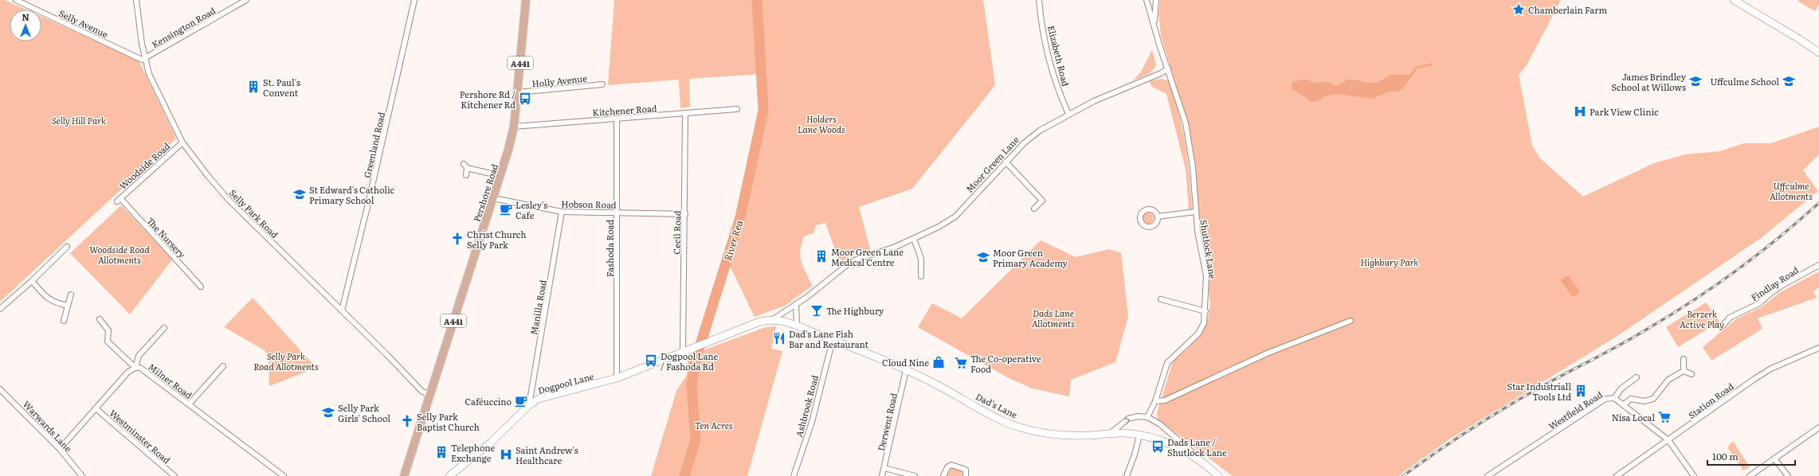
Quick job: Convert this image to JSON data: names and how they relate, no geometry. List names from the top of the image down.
{
  "streets": {
    "main road": ["A441", "Pershore Road"],
    "street": [
      "Selly Avenue",
      "Kensington Road",
      "Elizabeth Road",
      "Holly Avenue",
      "Kitchener Road",
      "Greenland Road",
      "Moor Green Lane",
      "Woodside Road",
      "Hobson Road",
      "Selly Park Road",
      "Cecil Road",
      "The Nursery",
      "Fashoda Road",
      "Shutlock Lane",
      "Findlay Road",
      "Manilla Road",
      "Milner Road",
      "Dogpool Lane",
      "Station Road",
      "Dad's Lane",
      "Ashbrook Road",
      "Westfield Road",
      "Derwent Road",
      "Warwards Lane",
      "Westminster Road"
    ]
  },
  "crossings": [
    ["Selly Avenue", "Kensington Road"],
    ["Selly Avenue", "Selly Park Road"],
    ["Kensington Road", "Selly Park Road"],
    ["Elizabeth Road", "Moor Green Lane"],
    ["Holly Avenue", "Pershore Road"],
    ["Kitchener Road", "Pershore Road"],
    ["Kitchener Road", "Cecil Road"],
    ["Kitchener Road", "Fashoda Road"],
    ["Greenland Road", "Selly Park Road"],
    ["Moor Green Lane", "Shutlock Lane"],
    ["Moor Green Lane", "Dogpool Lane"],
    ["Moor Green Lane", "Dad's Lane"],
    ["Woodside Road", "Selly Park Road"],
    ["Woodside Road", "The Nursery"],
    ["Pershore Road", "Hobson Road"],
    ["Pershore Road", "Selly Park Road"],
    ["Hobson Road", "Cecil Road"],
    ["Hobson Road", "Fashoda Road"],
    ["Hobson Road", "Manilla Road"],
    ["Cecil Road", "Dogpool Lane"],
    ["Fashoda Road", "Dogpool Lane"],
    ["Manilla Road", "Dogpool Lane"],
    ["Milner Road", "Warwards Lane"],
    ["Milner Road", "Westminster Road"],
    ["Station Road", "Westfield Road"],
    ["Dad's Lane", "Ashbrook Road"],
    ["Dad's Lane", "Derwent Road"]
  ],
  "water": ["River Rea"],
  "parks": [
    "Holders Lane Woods",
    "Selly Hill Park",
    "Uffculme Allotments",
    "Woodside Road Allotments",
    "Highbury Park",
    "Dads Lane Allotments",
    "Berzerk Active Play",
    "Selly Park Road Allotments",
    "Ten Acres"
  ],
  "places": {
    "place": ["Chamberlain Farm"],
    "school or university": [
      "James Brindley School at Willows",
      "Uffculme School",
      "St Edward's Catholic Primary School",
      "Moor Green Primary Academy",
      "Selly Park Girls' School"
    ],
    "building": [
      "St. Paul's Convent",
      "Moor Green Lane Medical Centre",
      "Star Industriall Tools Ltd",
      "Telephone Exchange"
    ],
    "bus stop": ["Pershore Rd / Kitchener Rd", "Dogpool Lane / Fashoda Rd", "Dads Lane / Shutlock Lane"],
    "hospital": ["Park View Clinic", "Saint Andrew's Healthcare"],
    "cafe": ["Lesley's Cafe", "Caféuccino"],
    "church": ["Christ Church Selly Park", "Selly Park Baptist Church"],
    "bar": ["The Highbury"],
    "restaurant": ["Dad's Lane Fish Bar and Restaurant"],
    "shop": ["Cloud Nine"],
    "supermarket": ["The Co-operative Food", "Nisa Local"]
  },
  "scale_bar": "100 m",
  "north": "top"
}
